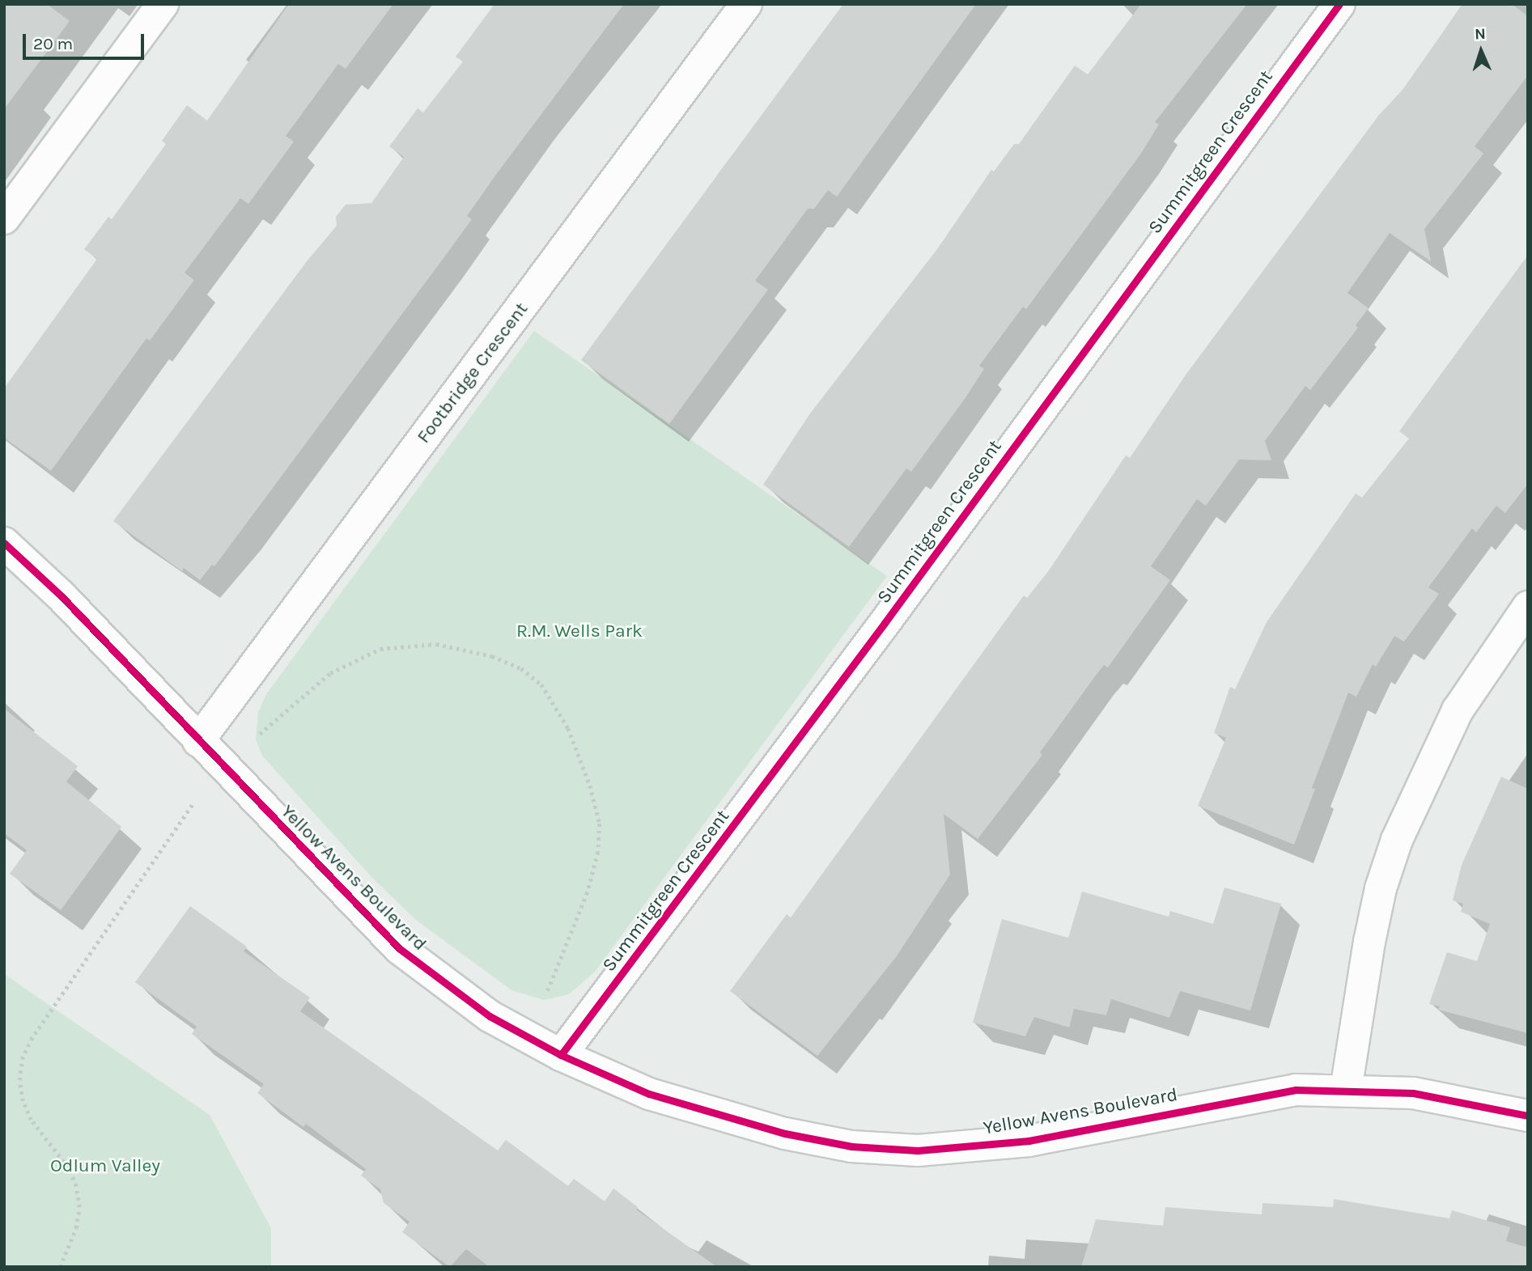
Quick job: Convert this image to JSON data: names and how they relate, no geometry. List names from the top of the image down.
{
  "streets": {
    "street": ["Summitgreen Crescent", "Footbridge Crescent", "Yellow Avens Boulevard"]
  },
  "crossings": [
    ["Summitgreen Crescent", "Yellow Avens Boulevard"],
    ["Footbridge Crescent", "Yellow Avens Boulevard"]
  ],
  "parks": ["R.M. Wells Park", "Odlum Valley"],
  "scale_bar": "20 m",
  "north": "top"
}
